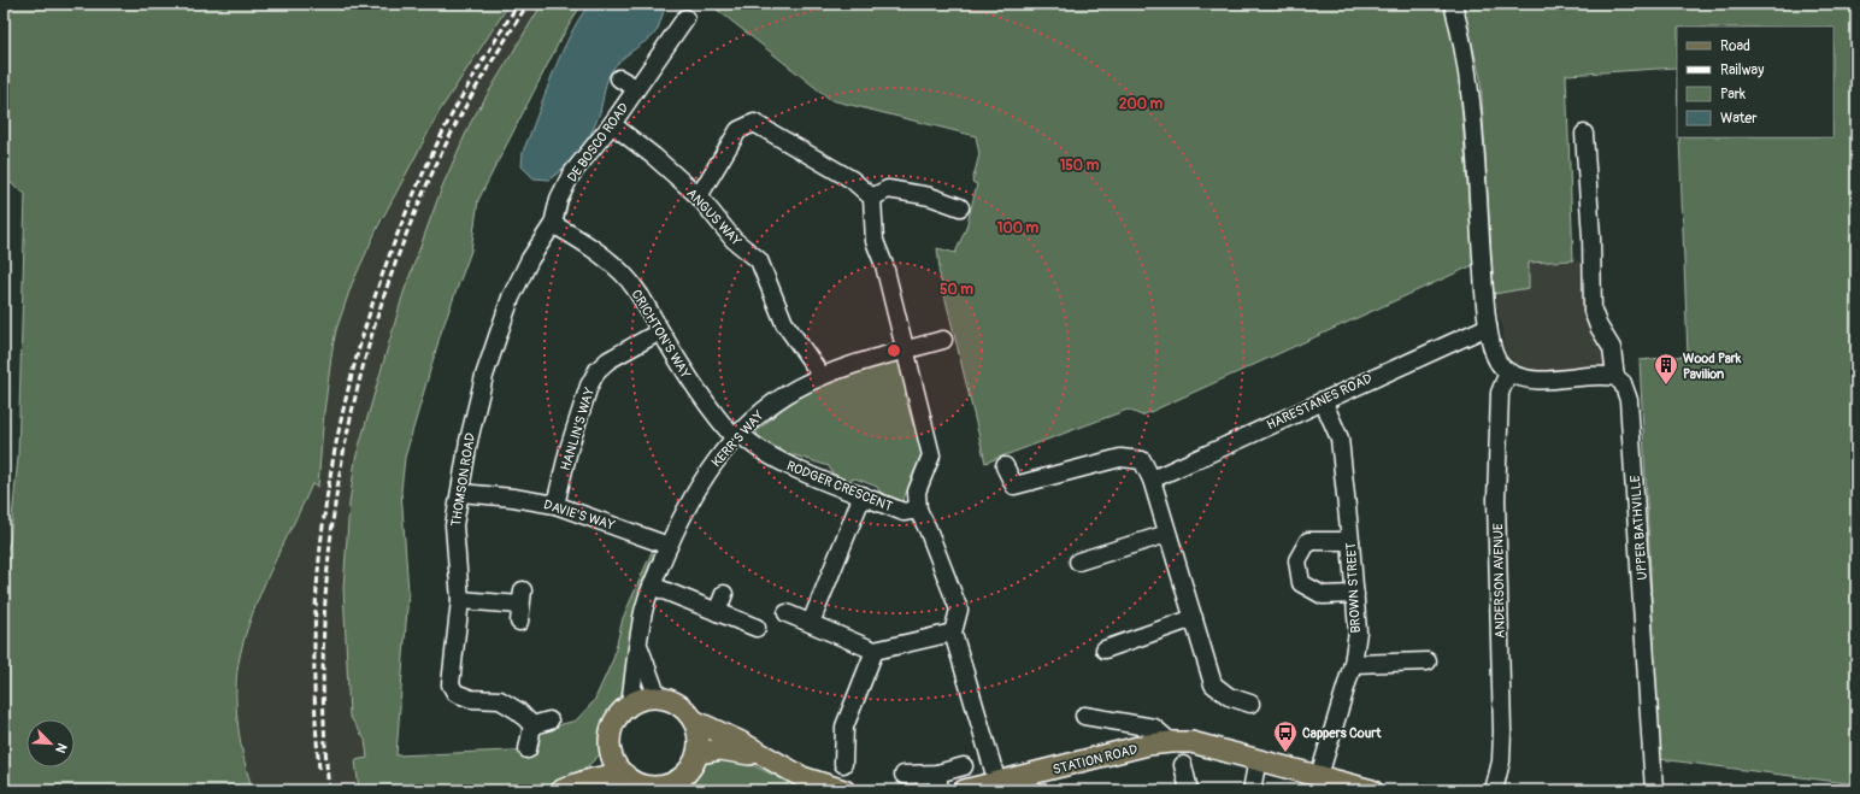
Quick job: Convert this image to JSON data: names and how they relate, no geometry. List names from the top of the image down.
{
  "streets": {
    "main road": ["STATION ROAD"],
    "street": [
      "DE BOSCO ROAD",
      "ANGUS WAY",
      "CRICHTON'S WAY",
      "HARESTANES ROAD",
      "HANLIN'S WAY",
      "KERR'S WAY",
      "THOMSON ROAD",
      "RODGER CRESCENT",
      "DAVIE'S WAY",
      "UPPER BATHVILLE",
      "ANDERSON AVENUE",
      "BROWN STREET"
    ]
  },
  "crossings": [
    ["DE BOSCO ROAD", "ANGUS WAY"],
    ["DE BOSCO ROAD", "CRICHTON'S WAY"],
    ["DE BOSCO ROAD", "THOMSON ROAD"],
    ["ANGUS WAY", "KERR'S WAY"],
    ["CRICHTON'S WAY", "HANLIN'S WAY"],
    ["CRICHTON'S WAY", "KERR'S WAY"],
    ["CRICHTON'S WAY", "THOMSON ROAD"],
    ["CRICHTON'S WAY", "RODGER CRESCENT"],
    ["HARESTANES ROAD", "BROWN STREET"],
    ["HANLIN'S WAY", "DAVIE'S WAY"],
    ["KERR'S WAY", "RODGER CRESCENT"],
    ["KERR'S WAY", "DAVIE'S WAY"],
    ["THOMSON ROAD", "DAVIE'S WAY"],
    ["BROWN STREET", "STATION ROAD"]
  ],
  "places": {
    "building": ["Wood Park Pavilion"],
    "bus stop": ["Cappers Court"]
  },
  "legend": [
    "Road",
    "Railway",
    "Park",
    "Water"
  ],
  "north": "bottom right",
  "rings": [
    "200 m",
    "150 m",
    "100 m",
    "50 m"
  ]
}
